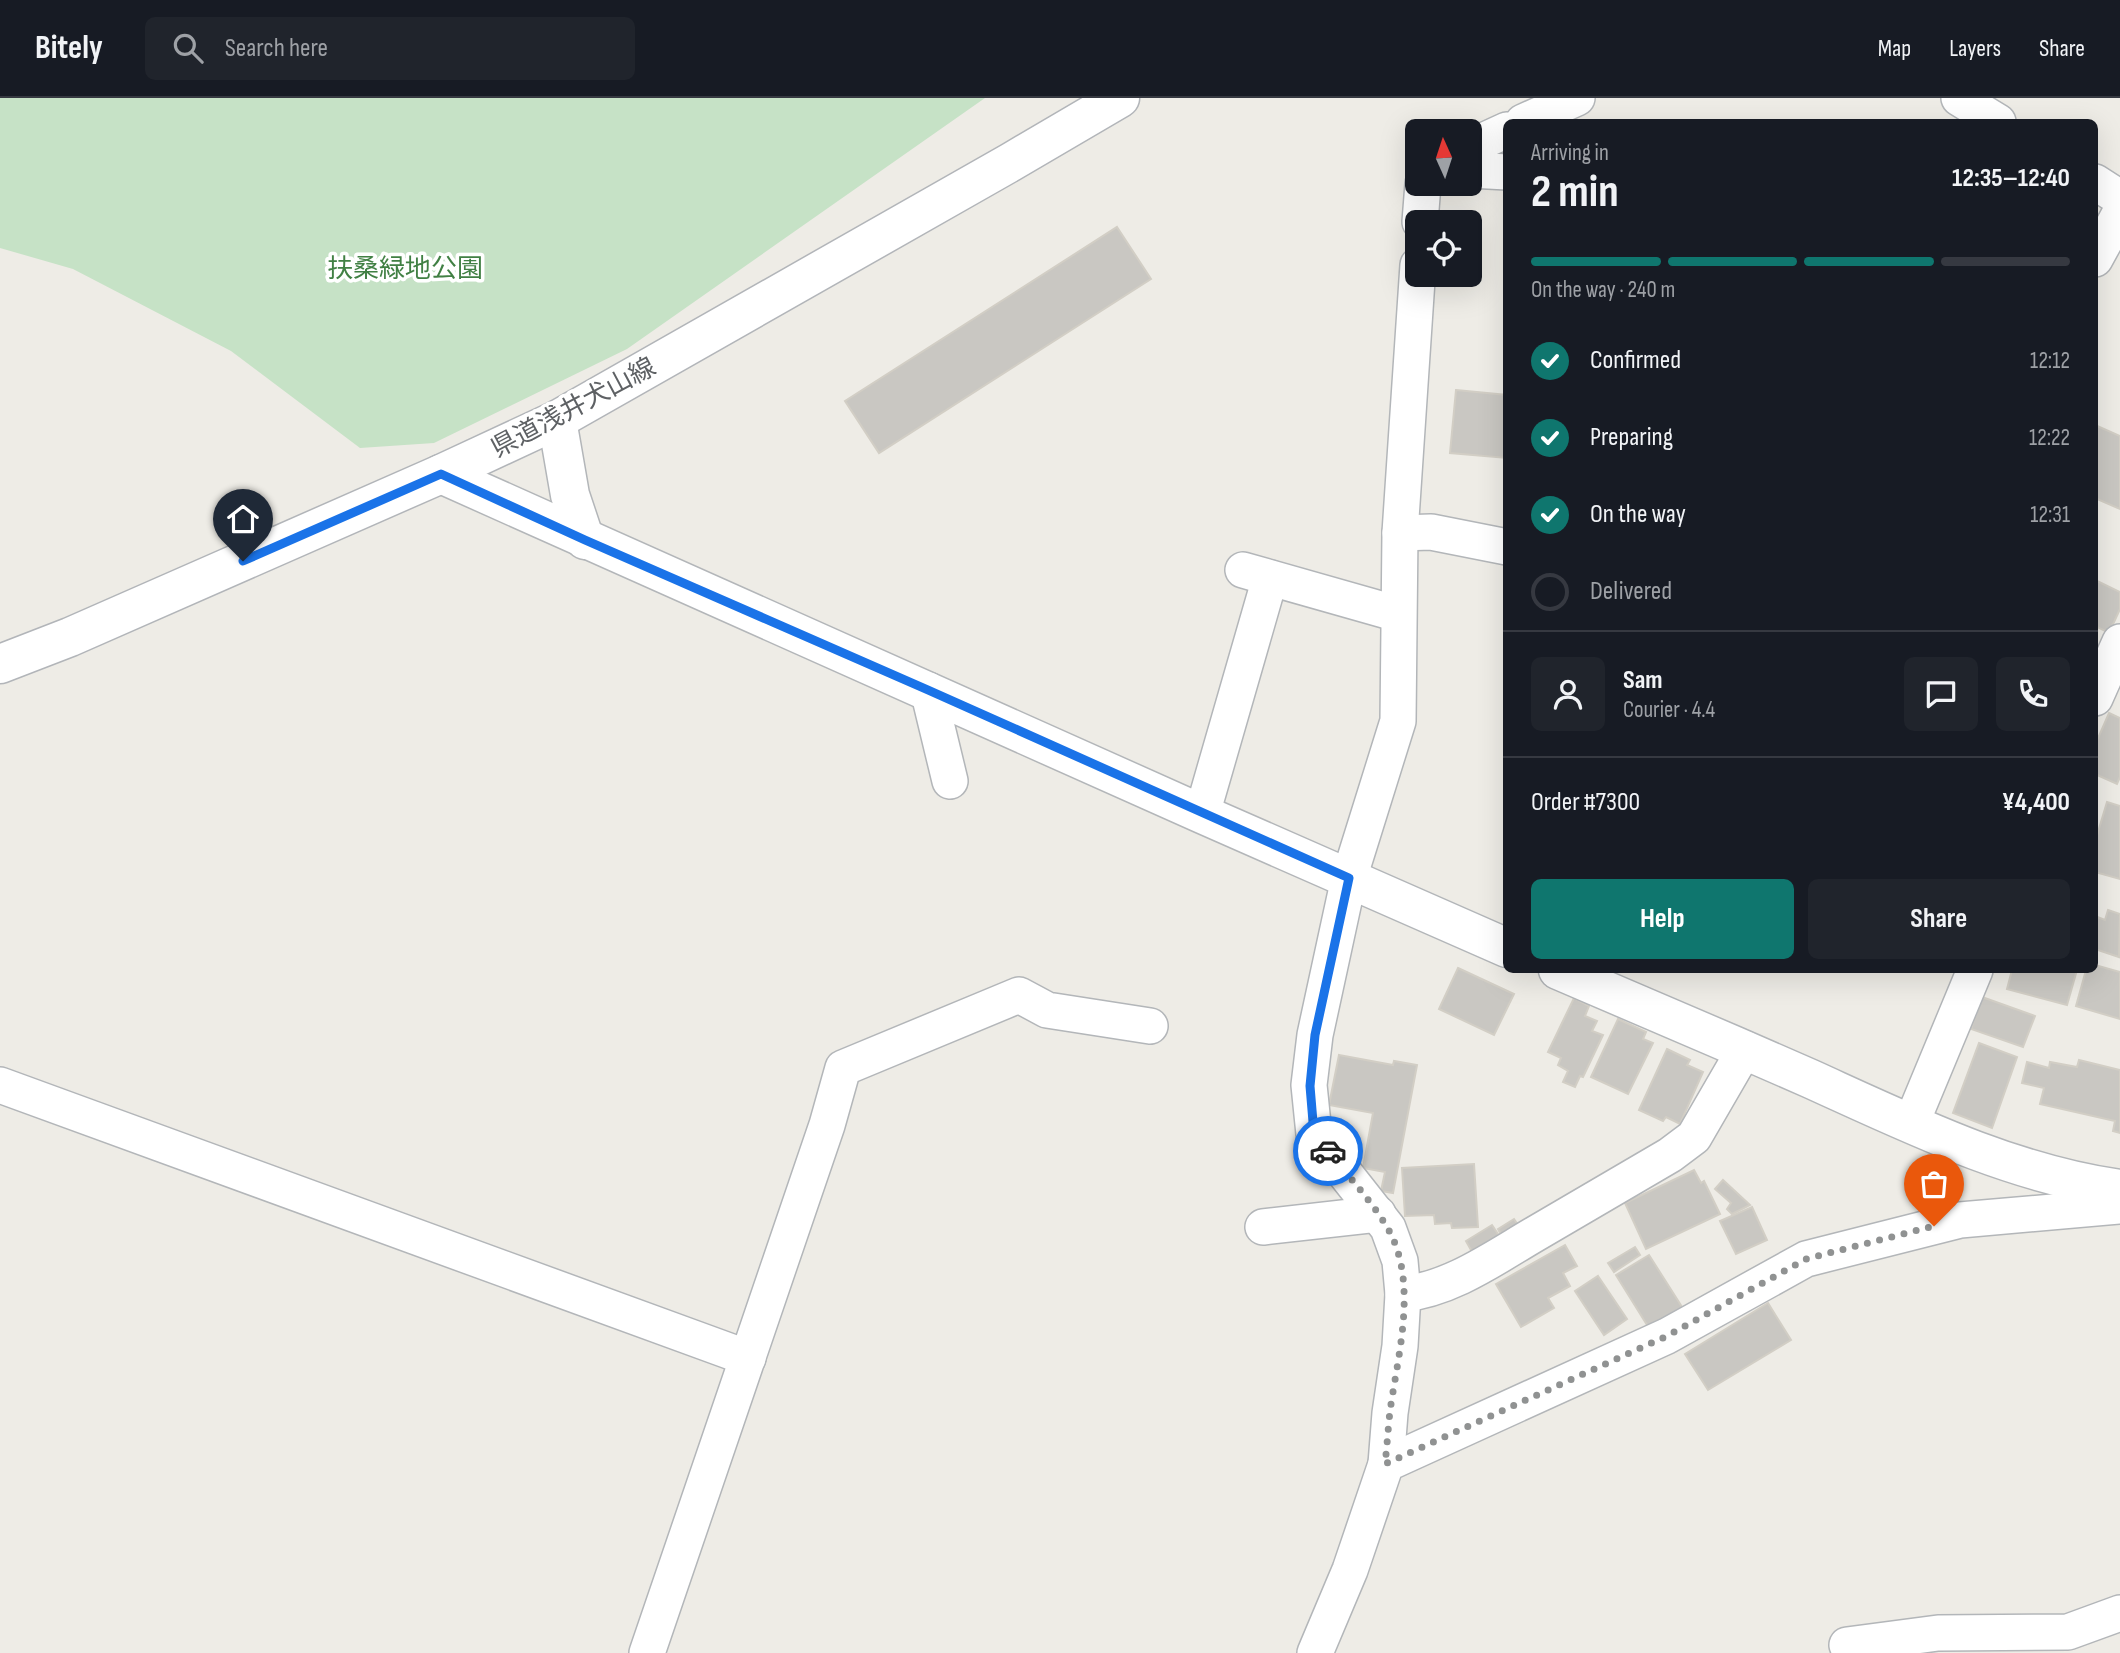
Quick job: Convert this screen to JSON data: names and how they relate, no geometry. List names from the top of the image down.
{
  "streets": {
    "street": ["県道浅井犬山線"]
  },
  "parks": ["扶桑緑地公園"],
  "north": "top",
  "page": {
    "header": "Bitely",
    "search": "Search here",
    "nav": ["Map", "Layers", "Share"],
    "heading": ["2 min", "Arriving in", "12:35–12:40"],
    "panel": [
      "Sam",
      "Courier · 4.4",
      "Order #7300",
      "¥4,400"
    ],
    "bar": "On the way · 240 m",
    "list": [
      ["Confirmed", "12:12"],
      ["Preparing", "12:22"],
      ["On the way", "12:31"],
      "Delivered"
    ],
    "buttons": ["Help", "Share"]
  }
}
